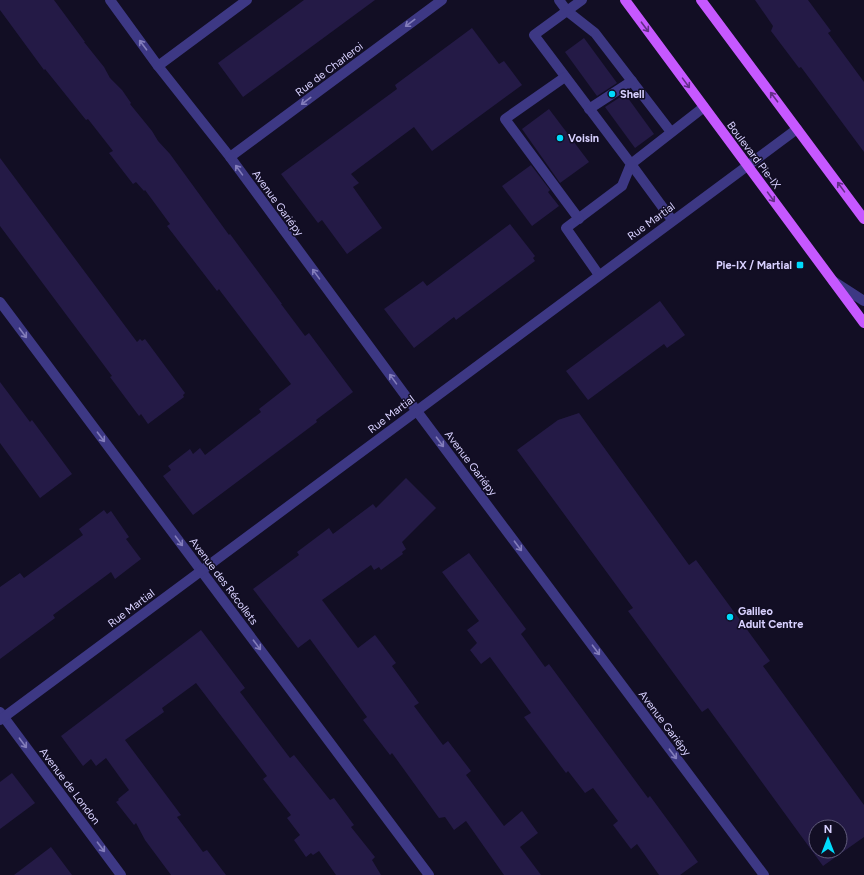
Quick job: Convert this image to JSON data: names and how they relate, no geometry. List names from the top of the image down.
{
  "streets": {
    "main road": ["Boulevard Pie-IX"],
    "street": [
      "Rue de Charleroi",
      "Avenue Gariépy",
      "Rue Martial",
      "Avenue des Récollets",
      "Avenue de London"
    ]
  },
  "crossings": [
    ["Rue de Charleroi", "Avenue Gariépy"],
    ["Boulevard Pie-IX", "Rue Martial"],
    ["Avenue Gariépy", "Rue Martial"],
    ["Rue Martial", "Avenue des Récollets"],
    ["Rue Martial", "Avenue de London"]
  ],
  "one_way": ["Rue de Charleroi", "Avenue des Récollets", "Avenue de London"],
  "places": {
    "other": ["Shell", "Voisin", "Galileo Adult Centre"],
    "transit": ["Pie-IX / Martial"]
  },
  "north": "top"
}
